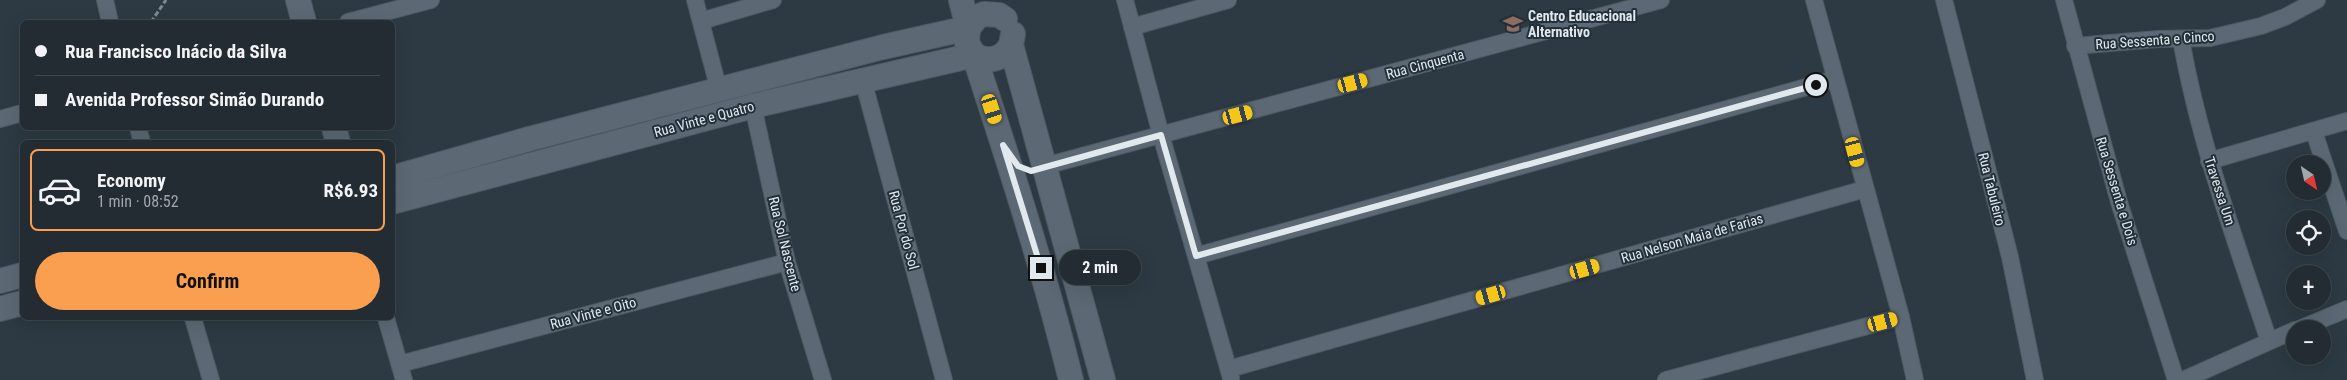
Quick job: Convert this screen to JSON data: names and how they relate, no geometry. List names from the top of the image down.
{
  "streets": {
    "street": [
      "Rua Sessenta e Cinco",
      "Rua Cinquenta",
      "Rua Vinte e Quatro",
      "Rua Tabuleiro",
      "Rua Sessenta e Dois",
      "Travessa Um",
      "Rua Por do Sol",
      "Rua Nelson Maia de Farias",
      "Rua Sol Nascente",
      "Rua Vinte e Oito"
    ]
  },
  "crossings": [
    ["Rua Sessenta e Cinco", "Rua Sessenta e Dois"],
    ["Rua Sessenta e Cinco", "Travessa Um"],
    ["Rua Vinte e Quatro", "Rua Por do Sol"],
    ["Rua Vinte e Quatro", "Rua Sol Nascente"],
    ["Rua Sol Nascente", "Rua Vinte e Oito"]
  ],
  "places": {
    "school or university": ["Centro Educacional Alternativo"]
  },
  "north": "bottom right",
  "page": {
    "banner": ["Rua Francisco Inácio da Silva", "Avenida Professor Simão Durando"],
    "list": [
      {
        "name": "Economy",
        "note": "1 min · 08:52",
        "value": "R$6.93"
      }
    ],
    "map_buttons": ["+", "−"],
    "buttons": "Confirm",
    "bubble": "2 min"
  }
}
